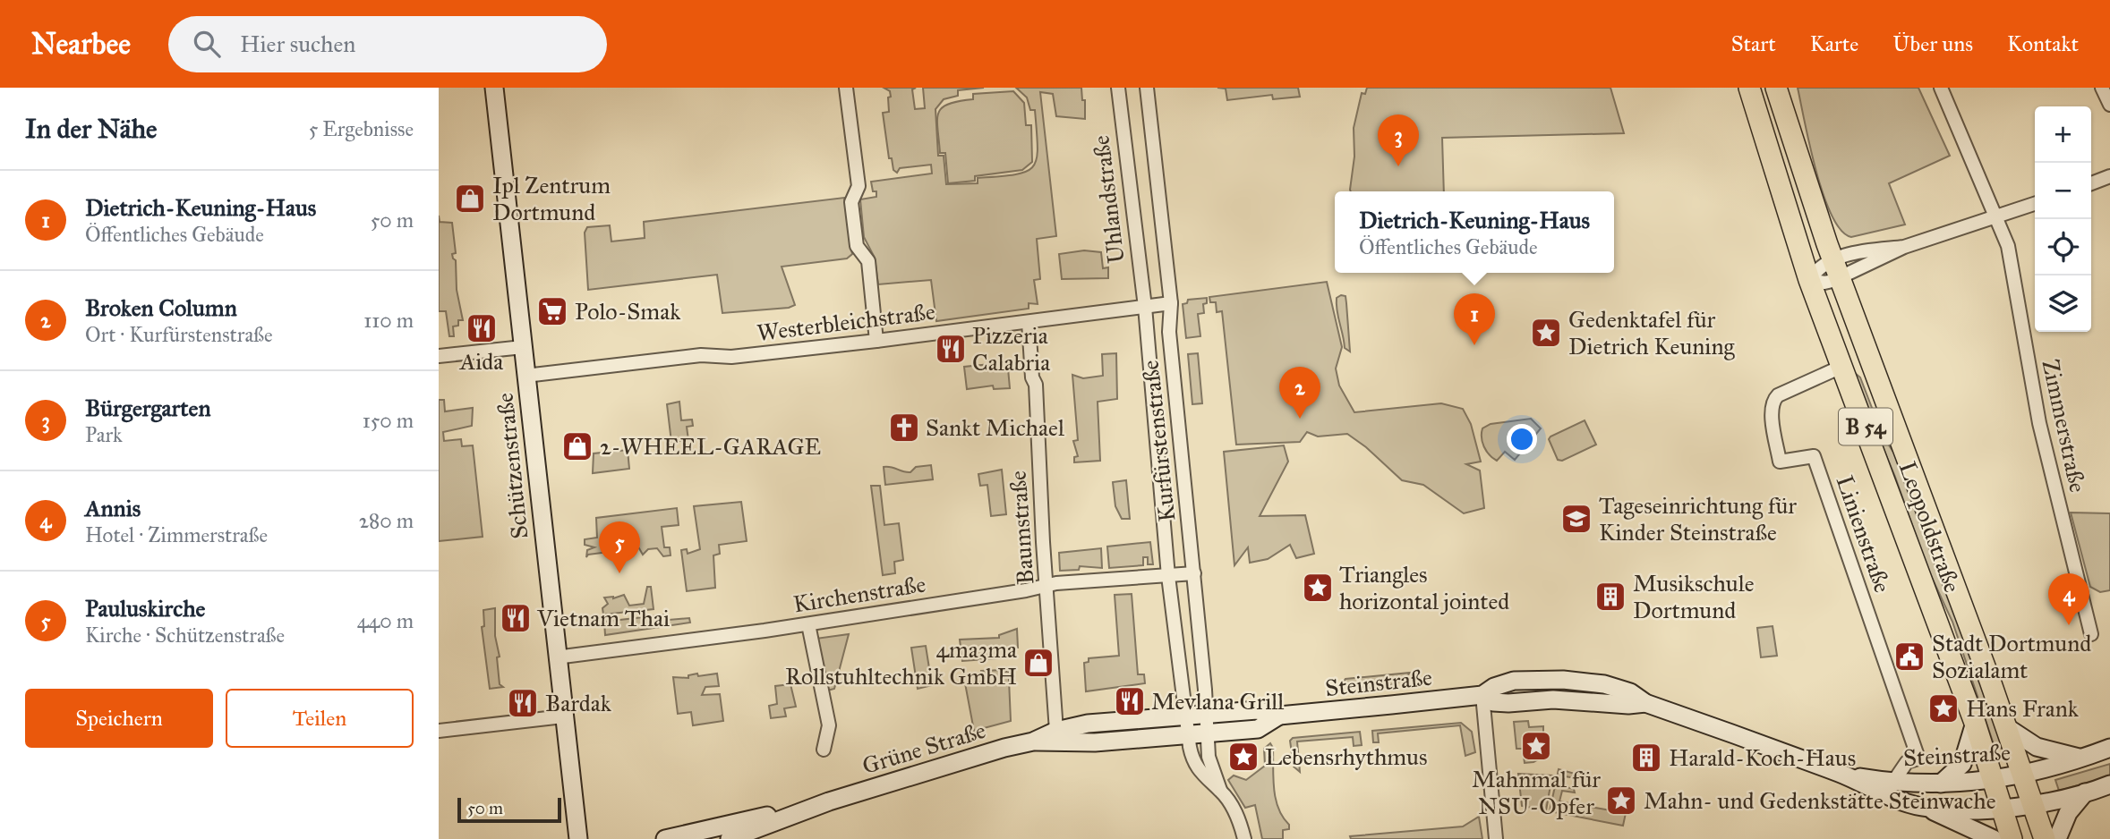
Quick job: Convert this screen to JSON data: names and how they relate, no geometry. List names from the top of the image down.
{
  "streets": {
    "main road": [
      "B 54",
      "Schützenstraße",
      "Leopoldstraße",
      "Steinstraße",
      "Grüne Straße"
    ],
    "street": [
      "Uhlandstraße",
      "Westerbleichstraße",
      "Zimmerstraße",
      "Kurfürstenstraße",
      "Baumstraße",
      "Linienstraße",
      "Kirchenstraße"
    ]
  },
  "crossings": [
    ["Uhlandstraße", "Westerbleichstraße"],
    ["Uhlandstraße", "Kurfürstenstraße"],
    ["Westerbleichstraße", "Kurfürstenstraße"],
    ["Westerbleichstraße", "Schützenstraße"],
    ["Westerbleichstraße", "Baumstraße"],
    ["B 54", "Leopoldstraße"],
    ["B 54", "Steinstraße"],
    ["Kurfürstenstraße", "Kirchenstraße"],
    ["Kurfürstenstraße", "Steinstraße"],
    ["Kurfürstenstraße", "Grüne Straße"],
    ["Schützenstraße", "Kirchenstraße"],
    ["Leopoldstraße", "Linienstraße"],
    ["Leopoldstraße", "Steinstraße"],
    ["Baumstraße", "Kirchenstraße"],
    ["Baumstraße", "Grüne Straße"],
    ["Linienstraße", "Steinstraße"],
    ["Steinstraße", "Grüne Straße"]
  ],
  "places": {
    "shop": ["Ipl Zentrum Dortmund", "2-WHEEL-GARAGE", "4ma3ma Rollstuhltechnik GmbH"],
    "supermarket": ["Polo-Smak"],
    "restaurant": [
      "Aida",
      "Pizzeria Calabria",
      "Vietnam Thai",
      "Mevlana Grill",
      "Bardak"
    ],
    "place": [
      "Gedenktafel für Dietrich Keuning",
      "Triangles horizontal jointed",
      "Hans Frank",
      "Mahnmal für NSU-Opfer",
      "Lebensrhythmus",
      "Mahn- und Gedenkstätte Steinwache"
    ],
    "church": ["Sankt Michael"],
    "school or university": ["Tageseinrichtung für Kinder Steinstraße"],
    "building": ["Musikschule Dortmund", "Harald-Koch-Haus"],
    "public building": ["Stadt Dortmund Sozialamt"]
  },
  "scale_bar": "50 m",
  "page": {
    "header": "Nearbee",
    "search": "Hier suchen",
    "nav": [
      "Start",
      "Karte",
      "Über uns",
      "Kontakt"
    ],
    "heading": ["In der Nähe", "5 Ergebnisse"],
    "map_buttons": ["+", "−"],
    "pins": [
      "3",
      "1",
      "2",
      "5",
      "4"
    ],
    "list": [
      {
        "mark": "1",
        "name": "Dietrich-Keuning-Haus",
        "note": "Öffentliches Gebäude",
        "value": "50 m"
      },
      {
        "mark": "2",
        "name": "Broken Column",
        "note": "Ort · Kurfürstenstraße",
        "value": "110 m"
      },
      {
        "mark": "3",
        "name": "Bürgergarten",
        "note": "Park",
        "value": "150 m"
      },
      {
        "mark": "4",
        "name": "Annis",
        "note": "Hotel · Zimmerstraße",
        "value": "280 m"
      },
      {
        "mark": "5",
        "name": "Pauluskirche",
        "note": "Kirche · Schützenstraße",
        "value": "440 m"
      }
    ],
    "popup": ["Dietrich-Keuning-Haus", "Öffentliches Gebäude"],
    "buttons": ["Speichern", "Teilen"],
    "scale": "50 m"
  }
}
